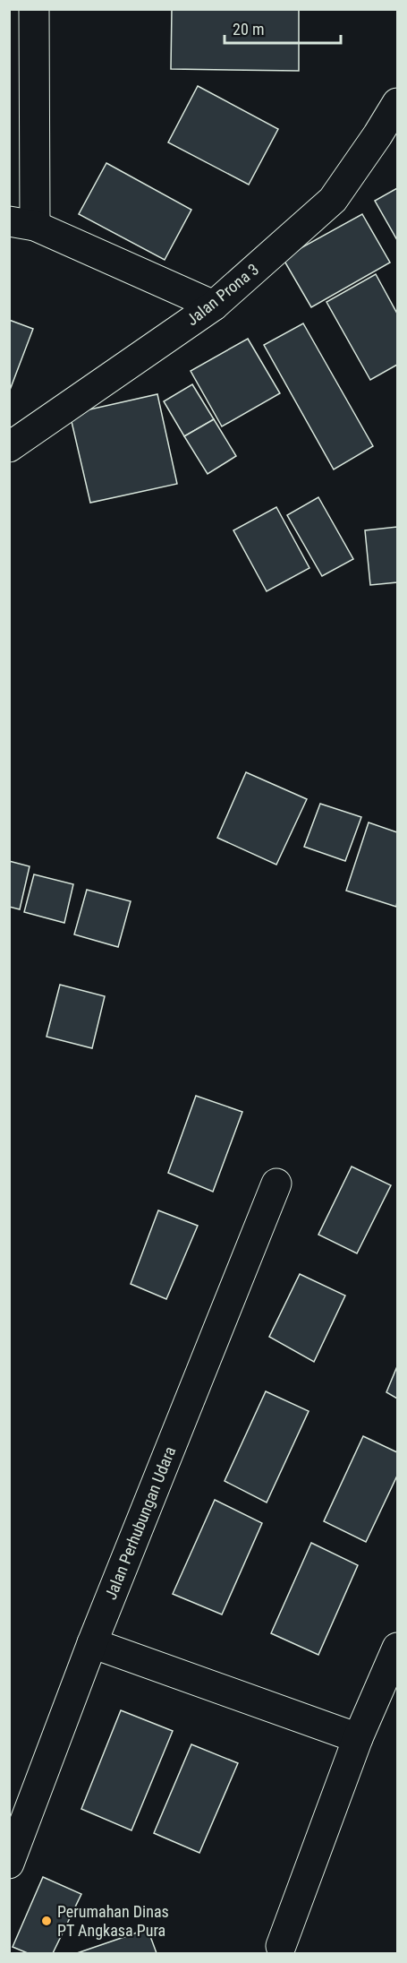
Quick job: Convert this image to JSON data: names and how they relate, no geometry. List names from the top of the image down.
{
  "streets": {
    "street": ["Jalan Prona 3", "Jalan Perhubungan Udara"]
  },
  "places": ["Perumahan Dinas PT Angkasa Pura"],
  "scale_bar": "20 m"
}
